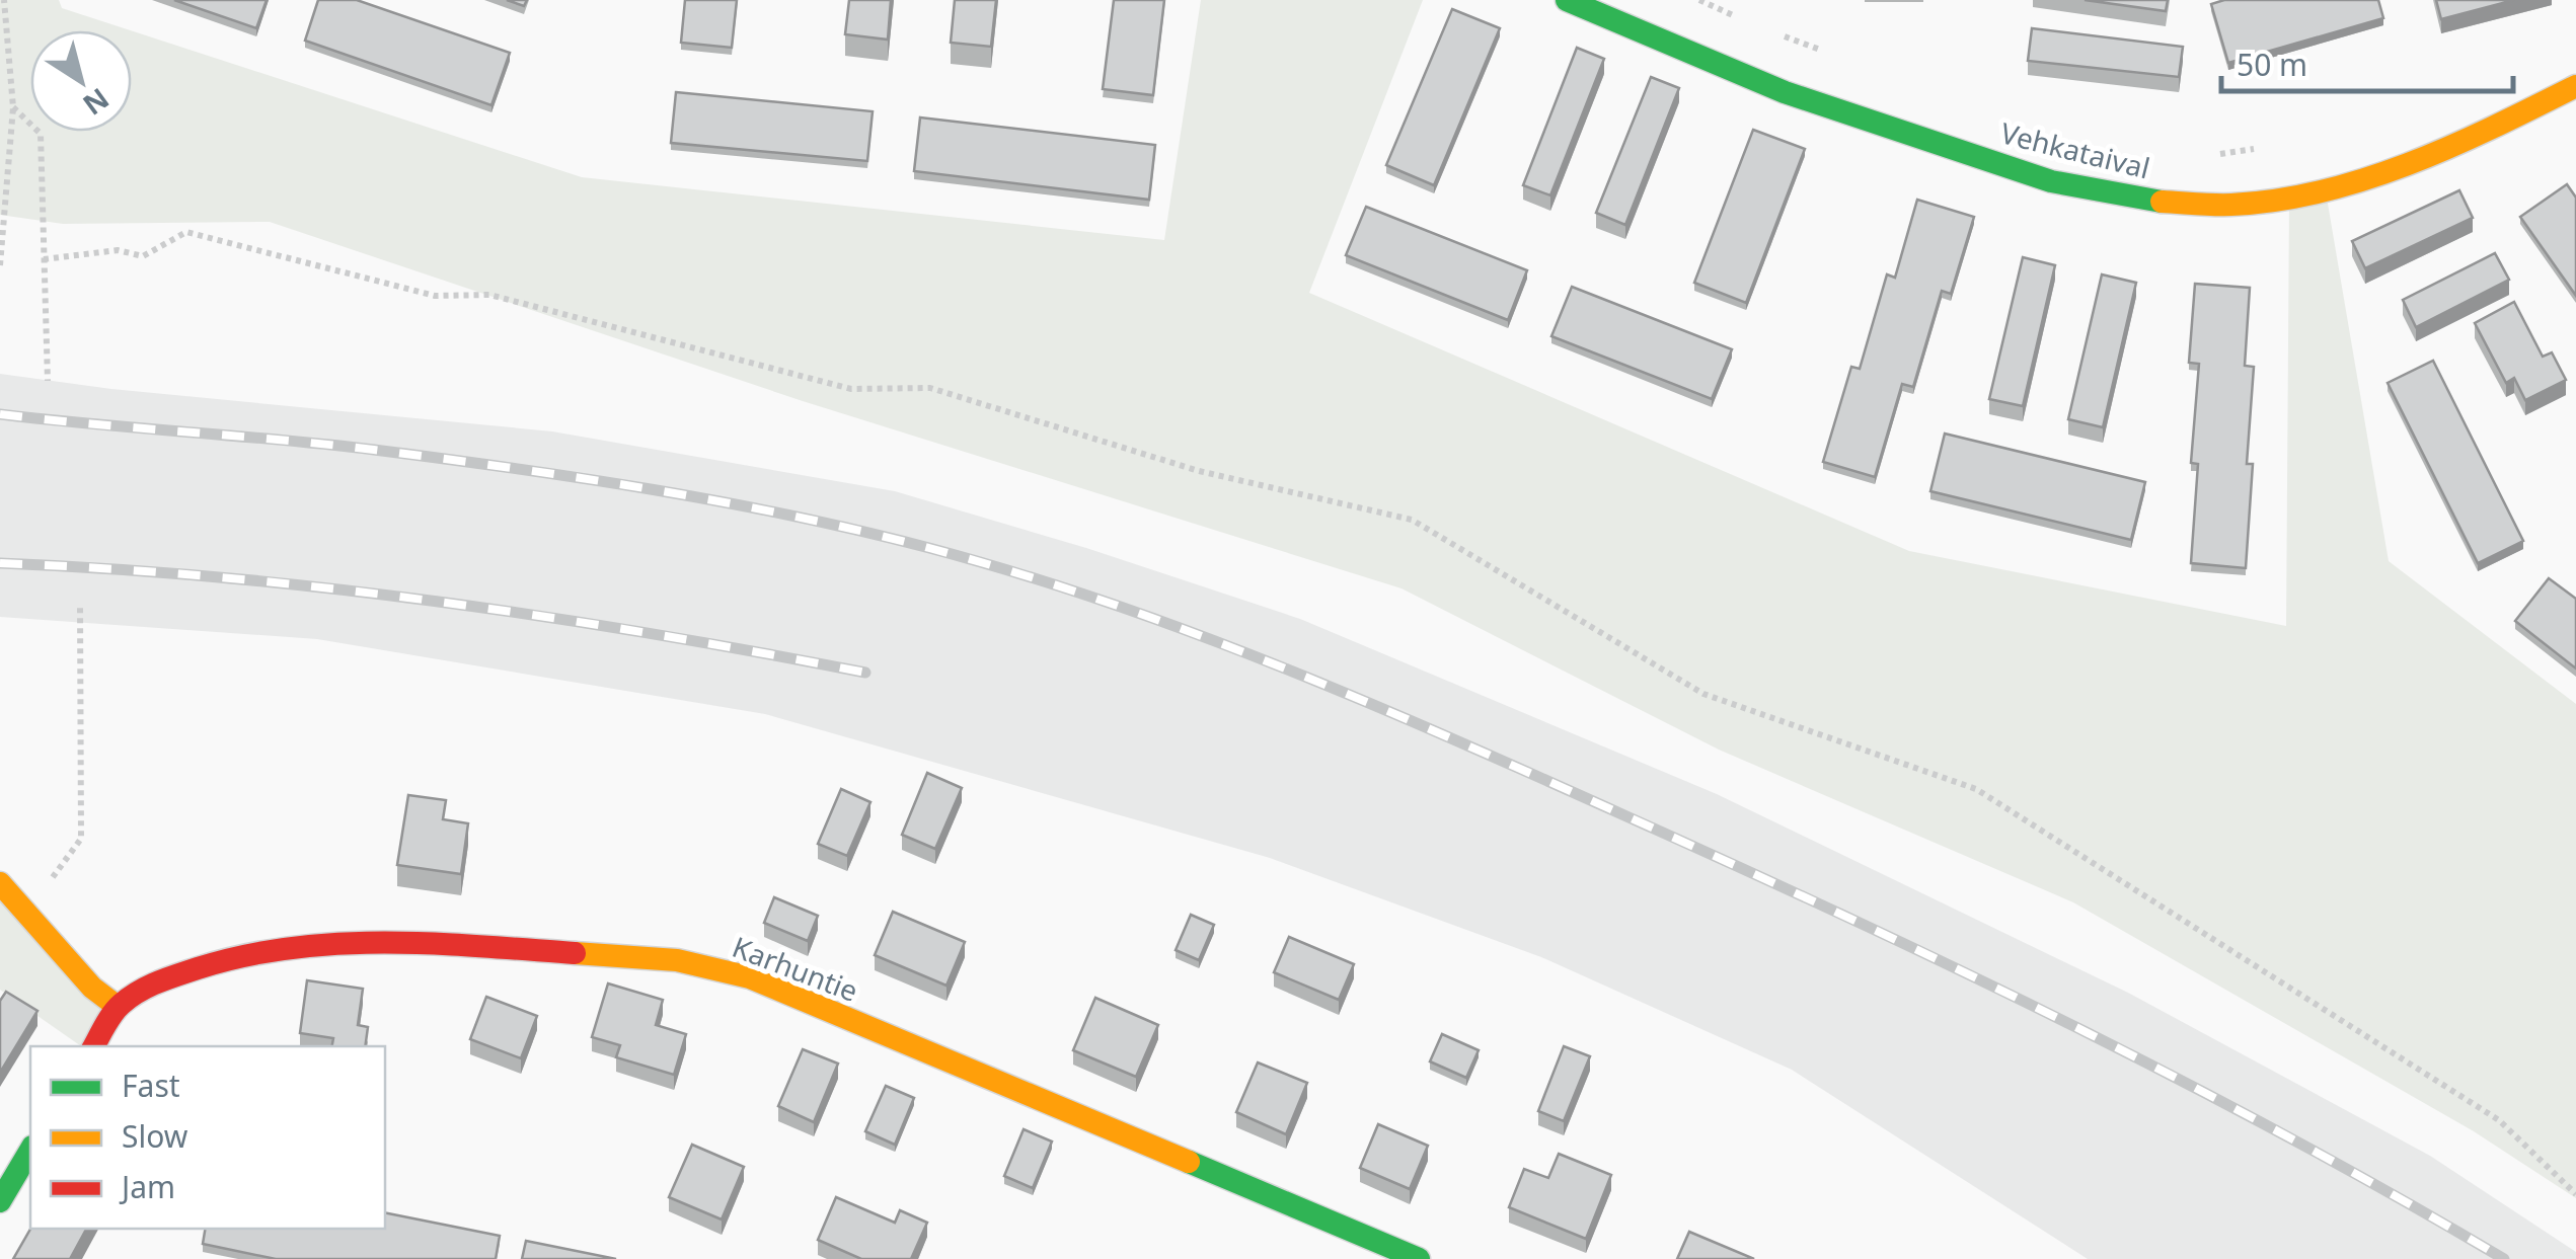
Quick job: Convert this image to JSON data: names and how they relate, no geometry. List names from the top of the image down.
{
  "streets": {
    "street": ["Vehkataival", "Karhuntie"]
  },
  "legend": ["Fast", "Slow", "Jam"],
  "scale_bar": "50 m",
  "north": "bottom right"
}
